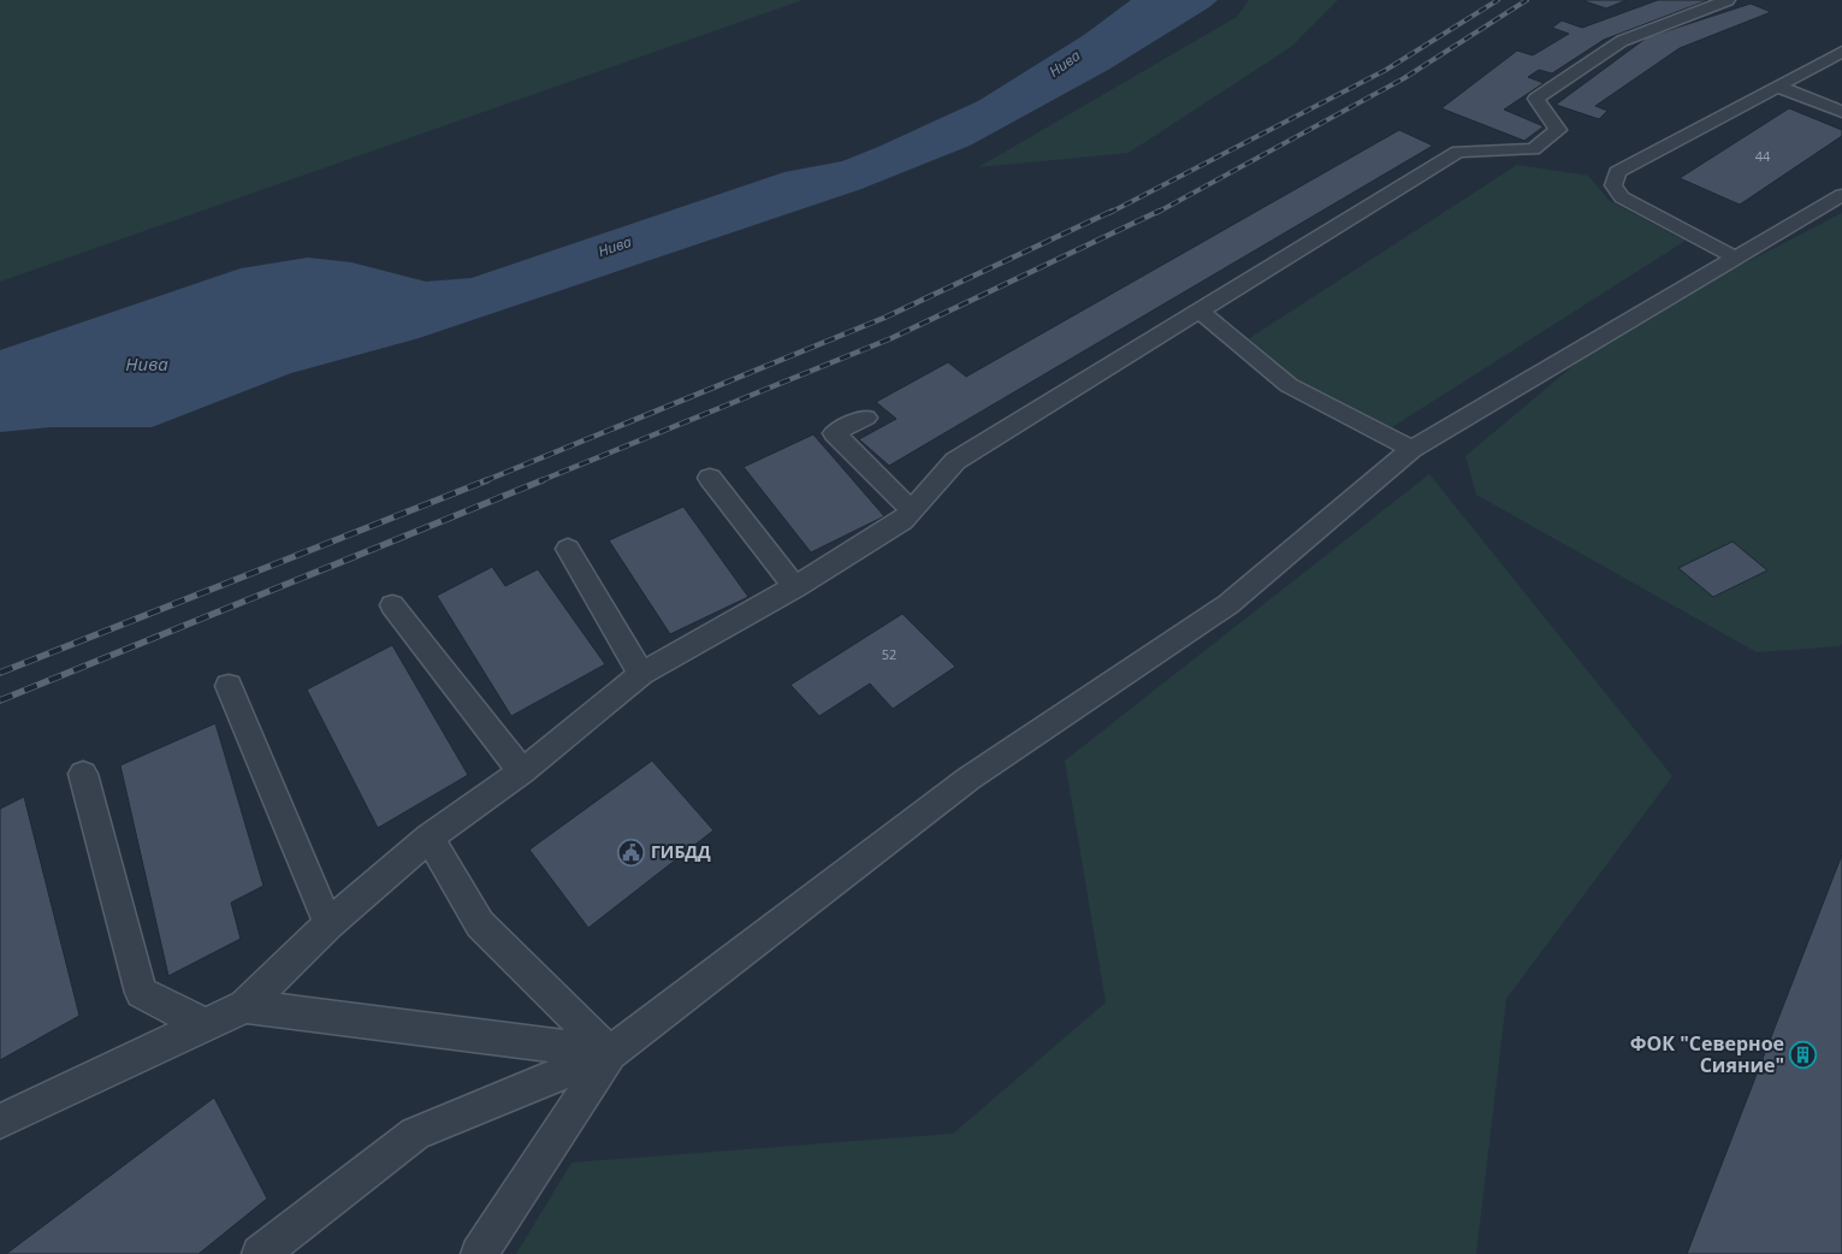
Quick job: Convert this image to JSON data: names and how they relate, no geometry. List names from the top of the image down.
{
  "water": ["Нива"],
  "places": {
    "public building": ["ГИБДД"],
    "building": ["ФОК \"Северное Сияние\""]
  },
  "house_numbers": ["44", "52"]
}
